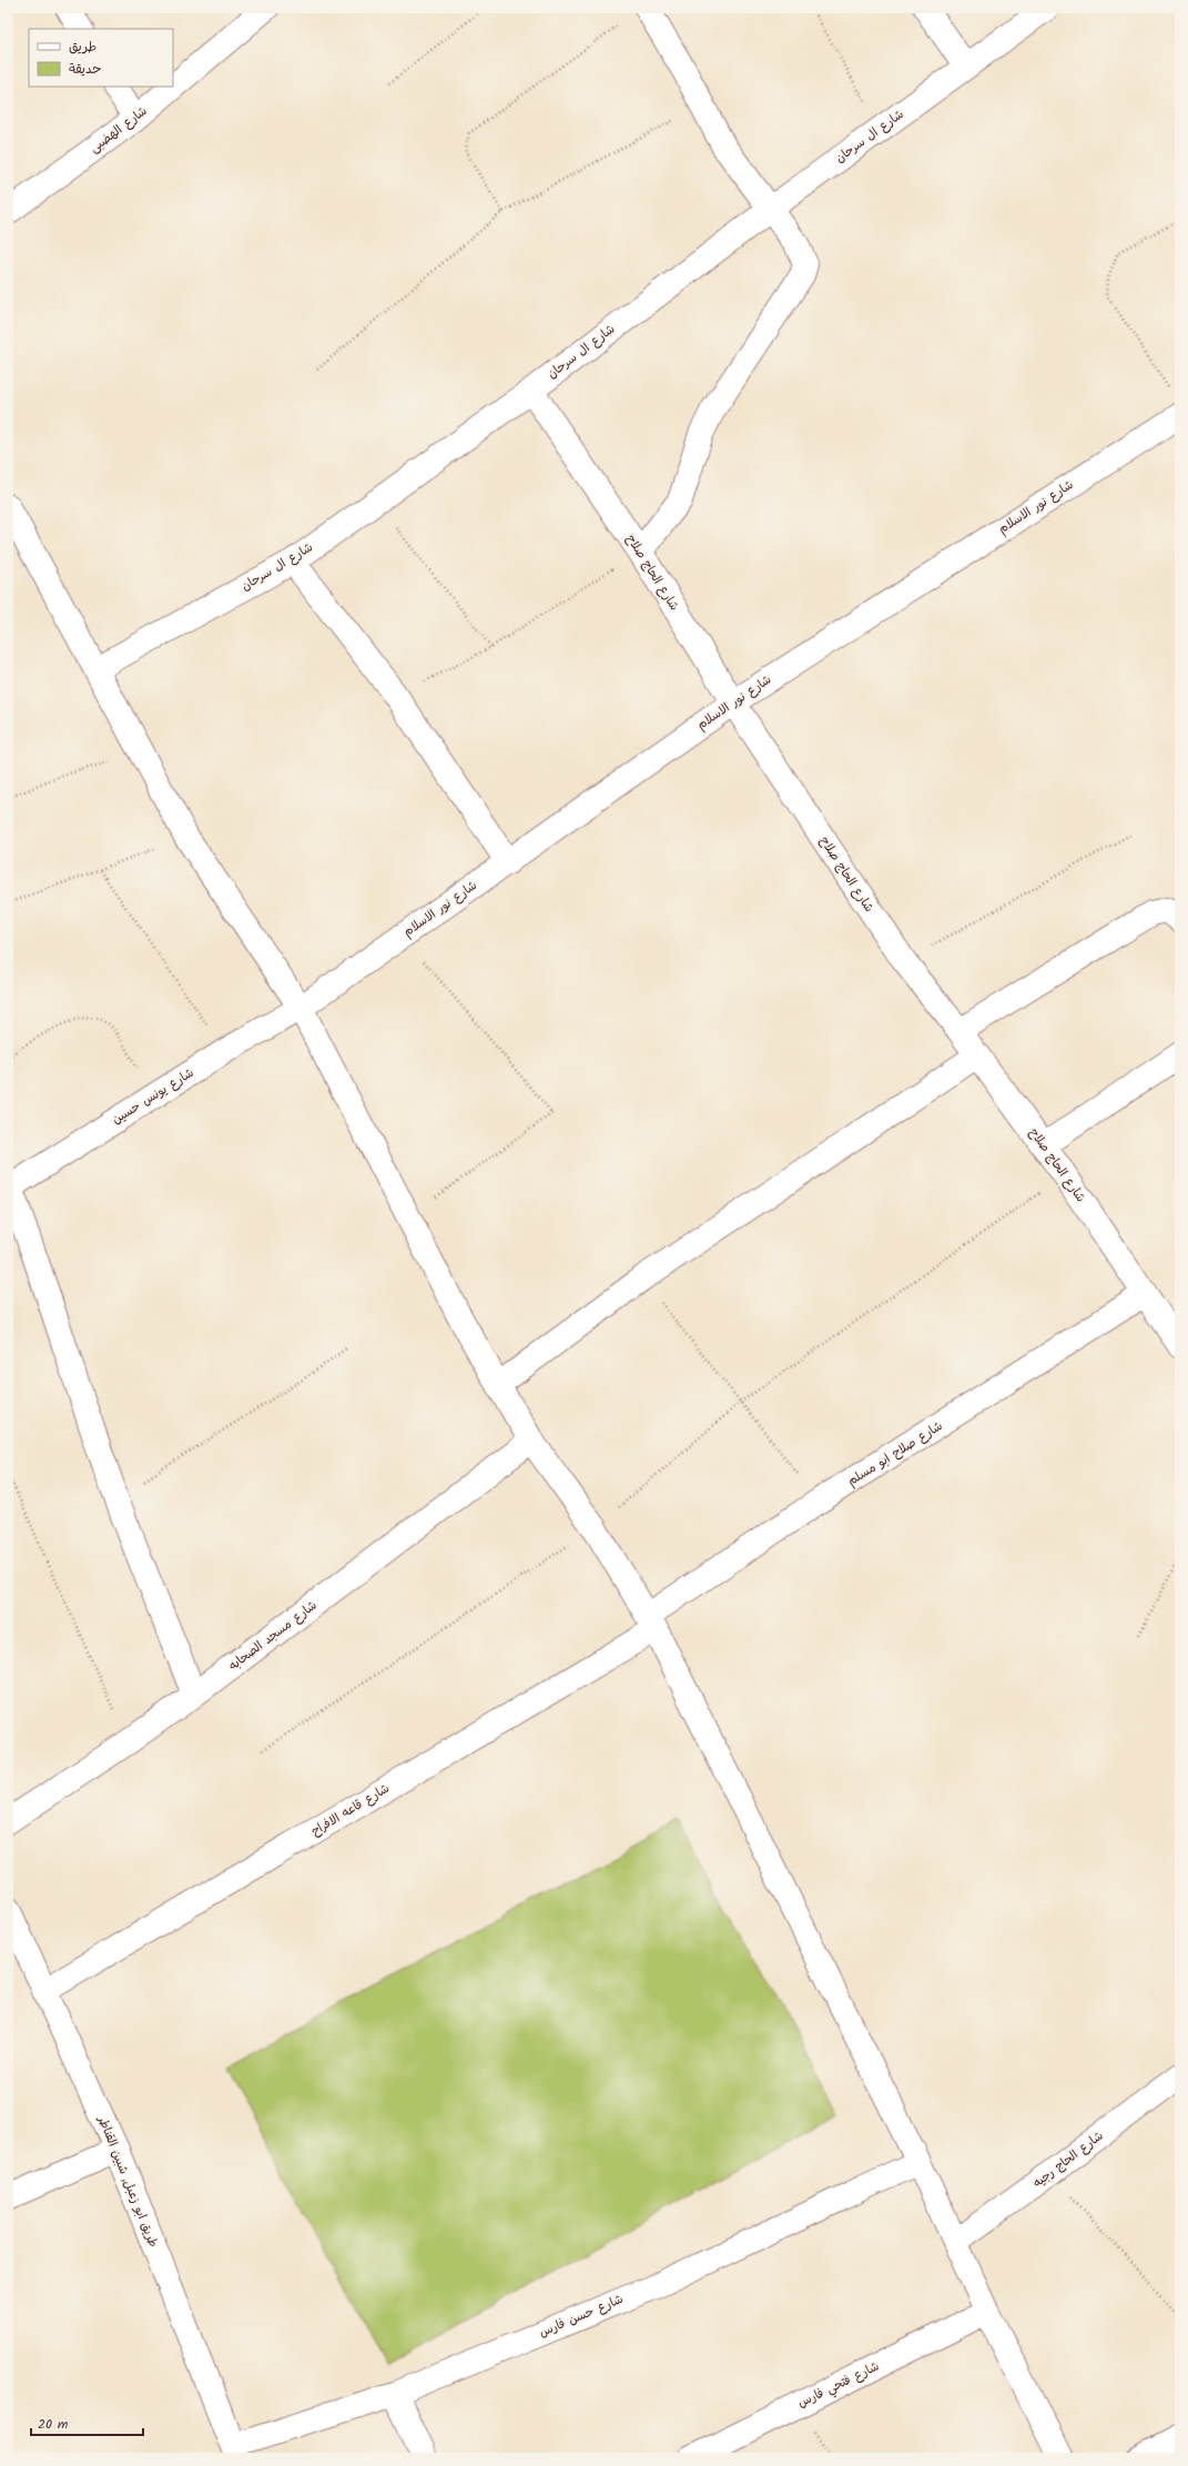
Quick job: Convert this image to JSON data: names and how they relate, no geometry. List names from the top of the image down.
{
  "streets": {
    "street": [
      "شارع الهضبى",
      "شارع ال سرحان",
      "شارع نور الاسلام",
      "شارع الحاج صلاح",
      "شارع يونس حسين",
      "شارع صلاح ابو مسلم",
      "شارع مسجد الصحابه",
      "شارع قاعه الافراح",
      "شارع الحاج رجيه",
      "طريق ابو زعبل, شبين القناطر",
      "شارع حسن فارس",
      "شارع فتحي فارس"
    ]
  },
  "crossings": [
    ["شارع ال سرحان", "شارع الحاج صلاح"],
    ["شارع نور الاسلام", "شارع الحاج صلاح"],
    ["شارع نور الاسلام", "شارع يونس حسين"],
    ["شارع الحاج صلاح", "شارع صلاح ابو مسلم"],
    ["شارع صلاح ابو مسلم", "شارع قاعه الافراح"],
    ["شارع قاعه الافراح", "طريق ابو زعبل, شبين القناطر"],
    ["طريق ابو زعبل, شبين القناطر", "شارع حسن فارس"]
  ],
  "legend": ["طريق", "حديقة"],
  "scale_bar": "20 m"
}
